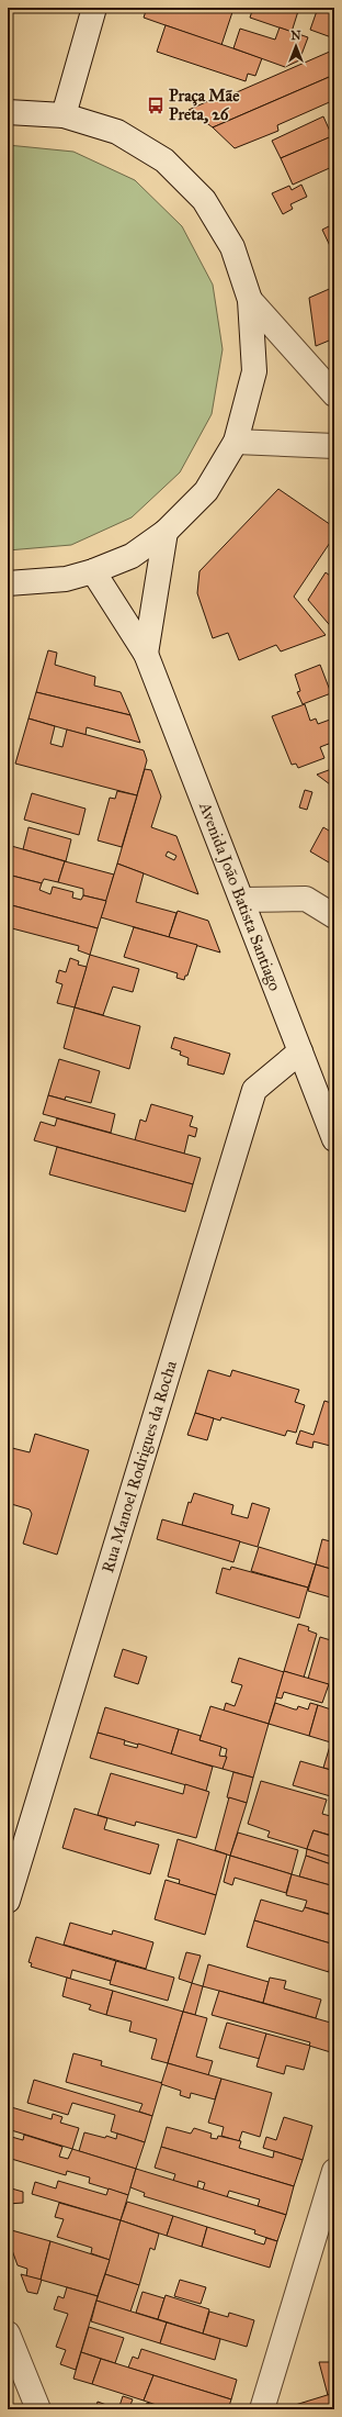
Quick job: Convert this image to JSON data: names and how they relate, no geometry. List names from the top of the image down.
{
  "streets": {
    "street": ["Avenida João Batista Santiago", "Rua Manoel Rodrigues da Rocha"]
  },
  "crossings": [
    ["Avenida João Batista Santiago", "Rua Manoel Rodrigues da Rocha"]
  ],
  "places": {
    "bus stop": ["Praça Mãe Preta, 26"]
  },
  "north": "top"
}
